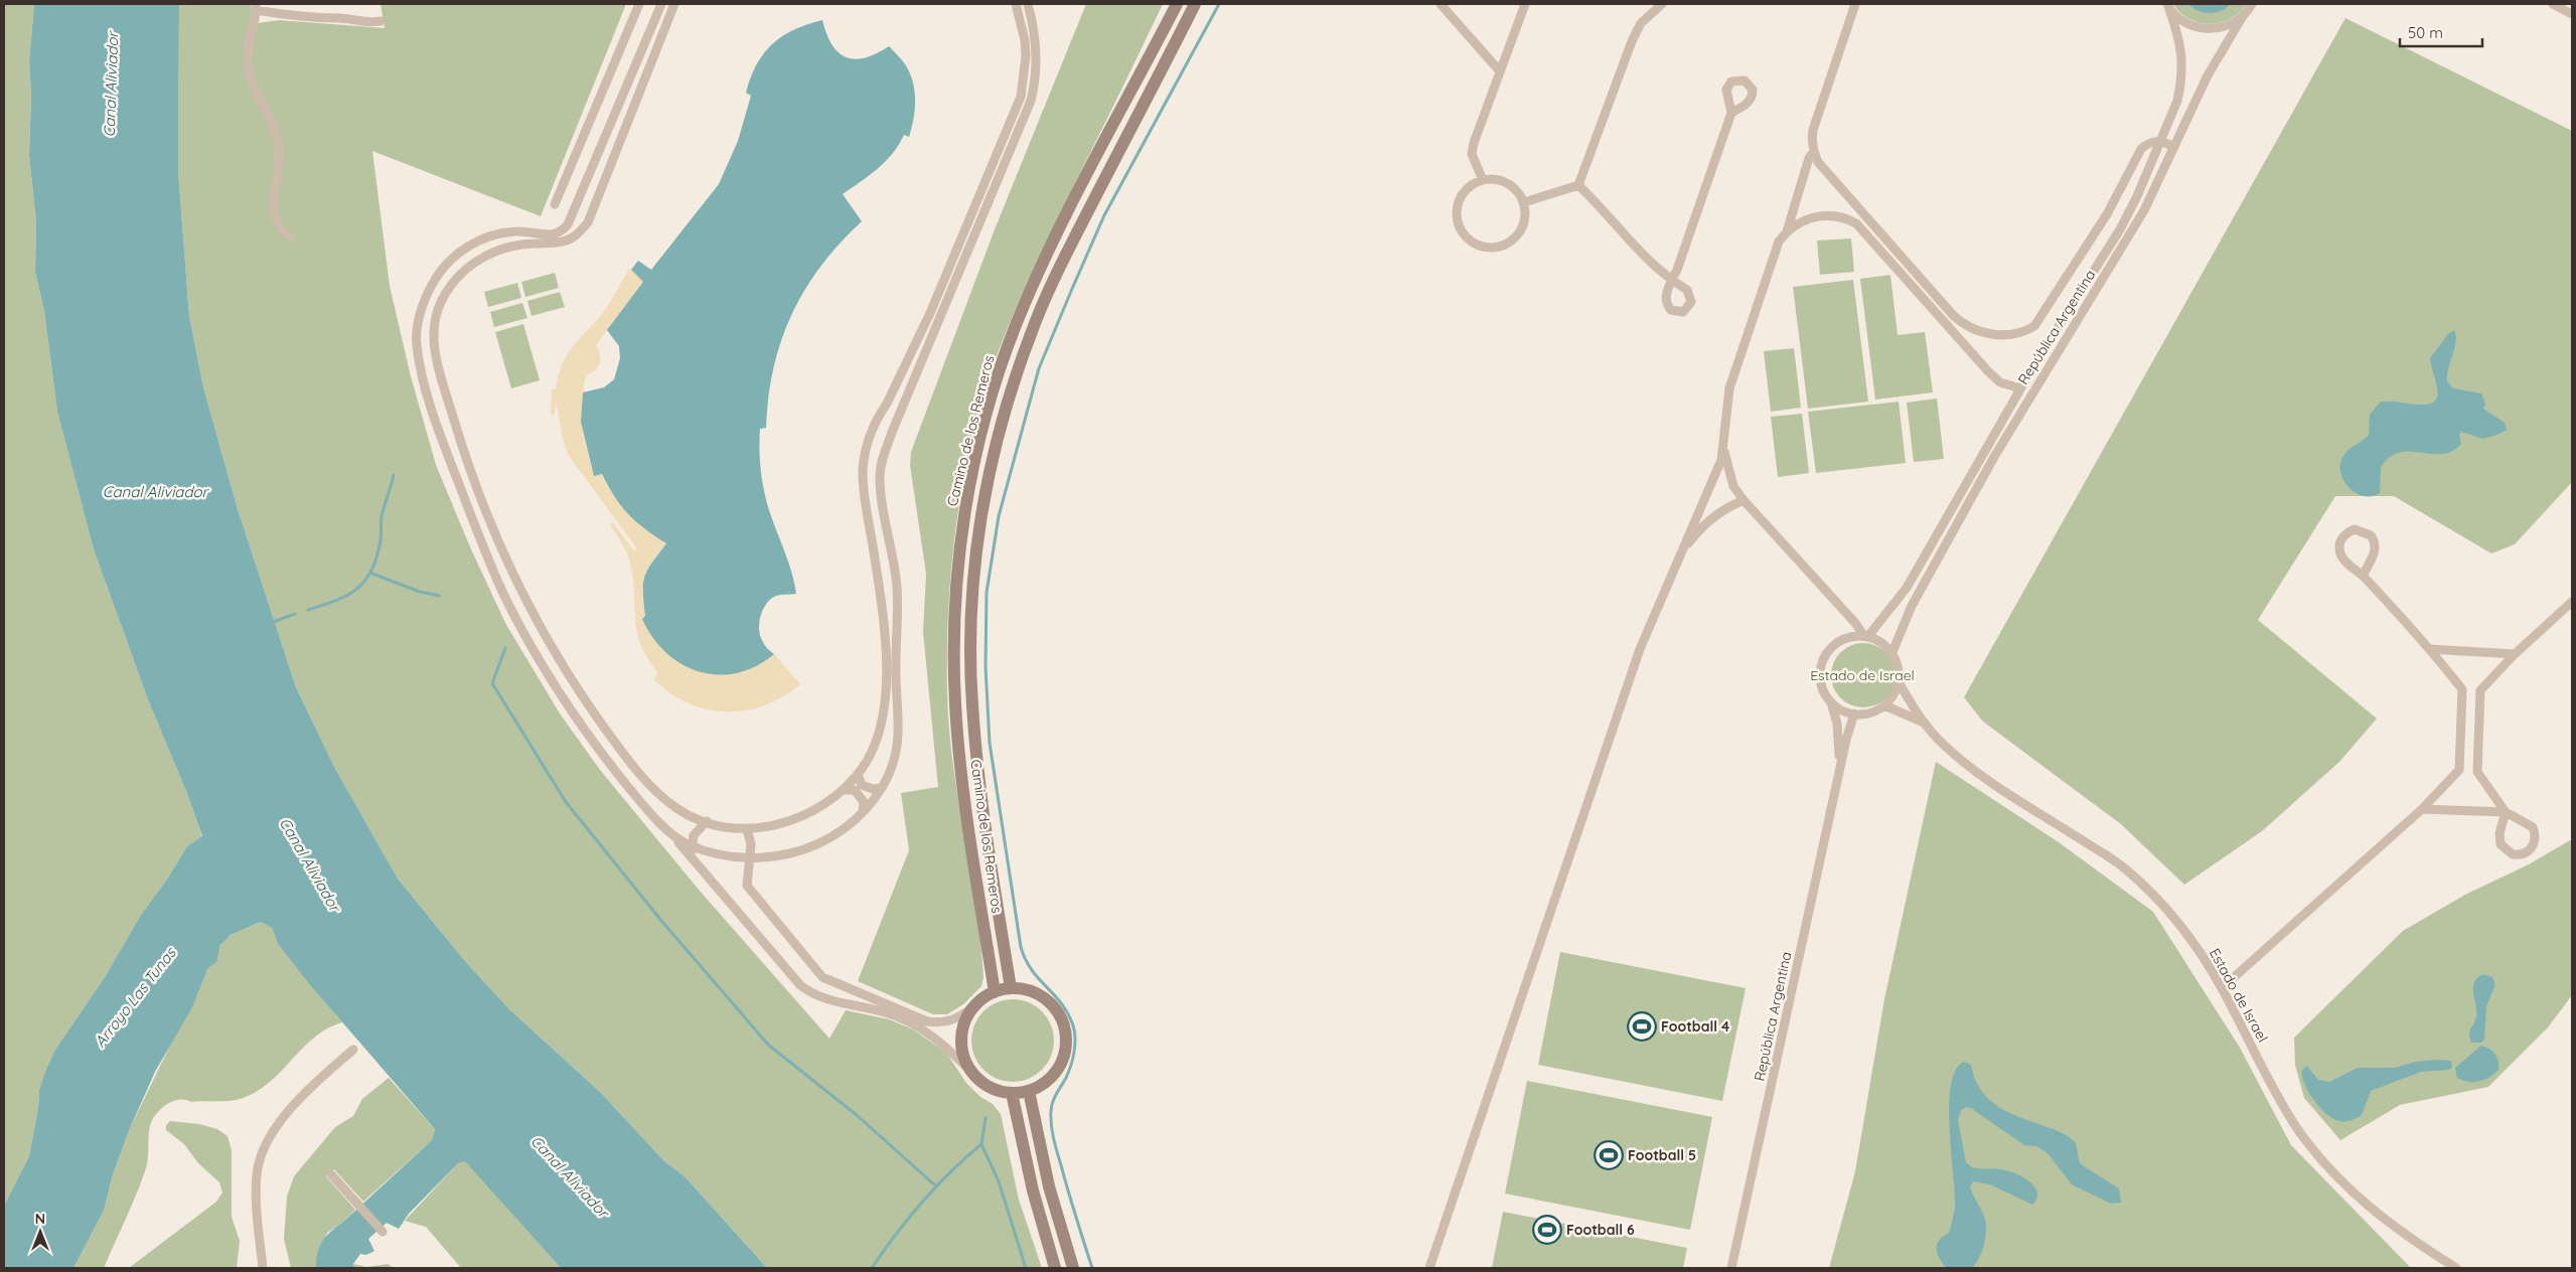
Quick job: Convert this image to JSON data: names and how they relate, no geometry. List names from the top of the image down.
{
  "streets": {
    "main road": ["Camino de los Remeros"],
    "street": ["República Argentina", "Estado de Israel"]
  },
  "crossings": [
    ["República Argentina", "Estado de Israel"]
  ],
  "water": ["Canal Aliviador", "Arroyo Las Tunas"],
  "parks": ["Estado de Israel"],
  "places": {
    "sports": ["Football 4", "Football 5", "Football 6"]
  },
  "scale_bar": "50 m",
  "north": "top"
}
